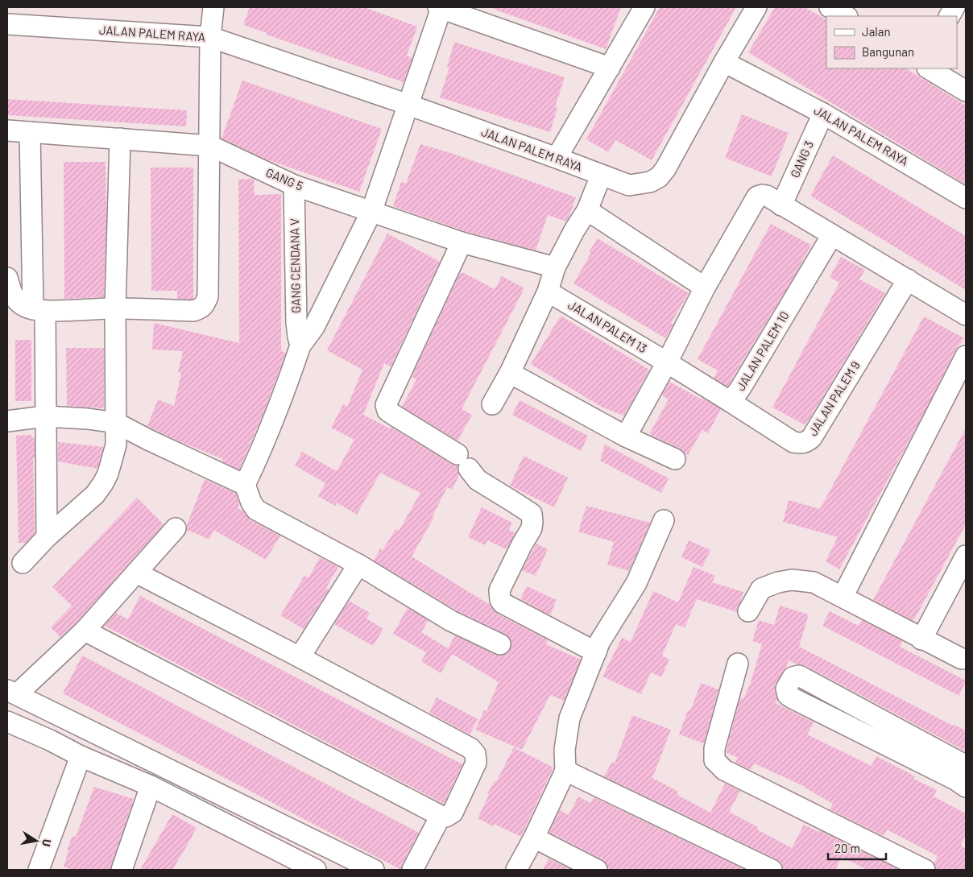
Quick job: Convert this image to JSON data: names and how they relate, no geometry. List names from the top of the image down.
{
  "streets": {
    "street": [
      "JALAN PALEM RAYA",
      "GANG 3",
      "GANG 5",
      "GANG CENDANA V",
      "JALAN PALEM 13",
      "JALAN PALEM 10",
      "JALAN PALEM 9"
    ]
  },
  "crossings": [
    ["JALAN PALEM RAYA", "GANG 3"],
    ["JALAN PALEM RAYA", "GANG CENDANA V"],
    ["GANG 5", "GANG CENDANA V"],
    ["JALAN PALEM 13", "JALAN PALEM 10"],
    ["JALAN PALEM 10", "JALAN PALEM 9"]
  ],
  "legend": ["Jalan", "Bangunan"],
  "scale_bar": "20 m",
  "north": "right"
}
